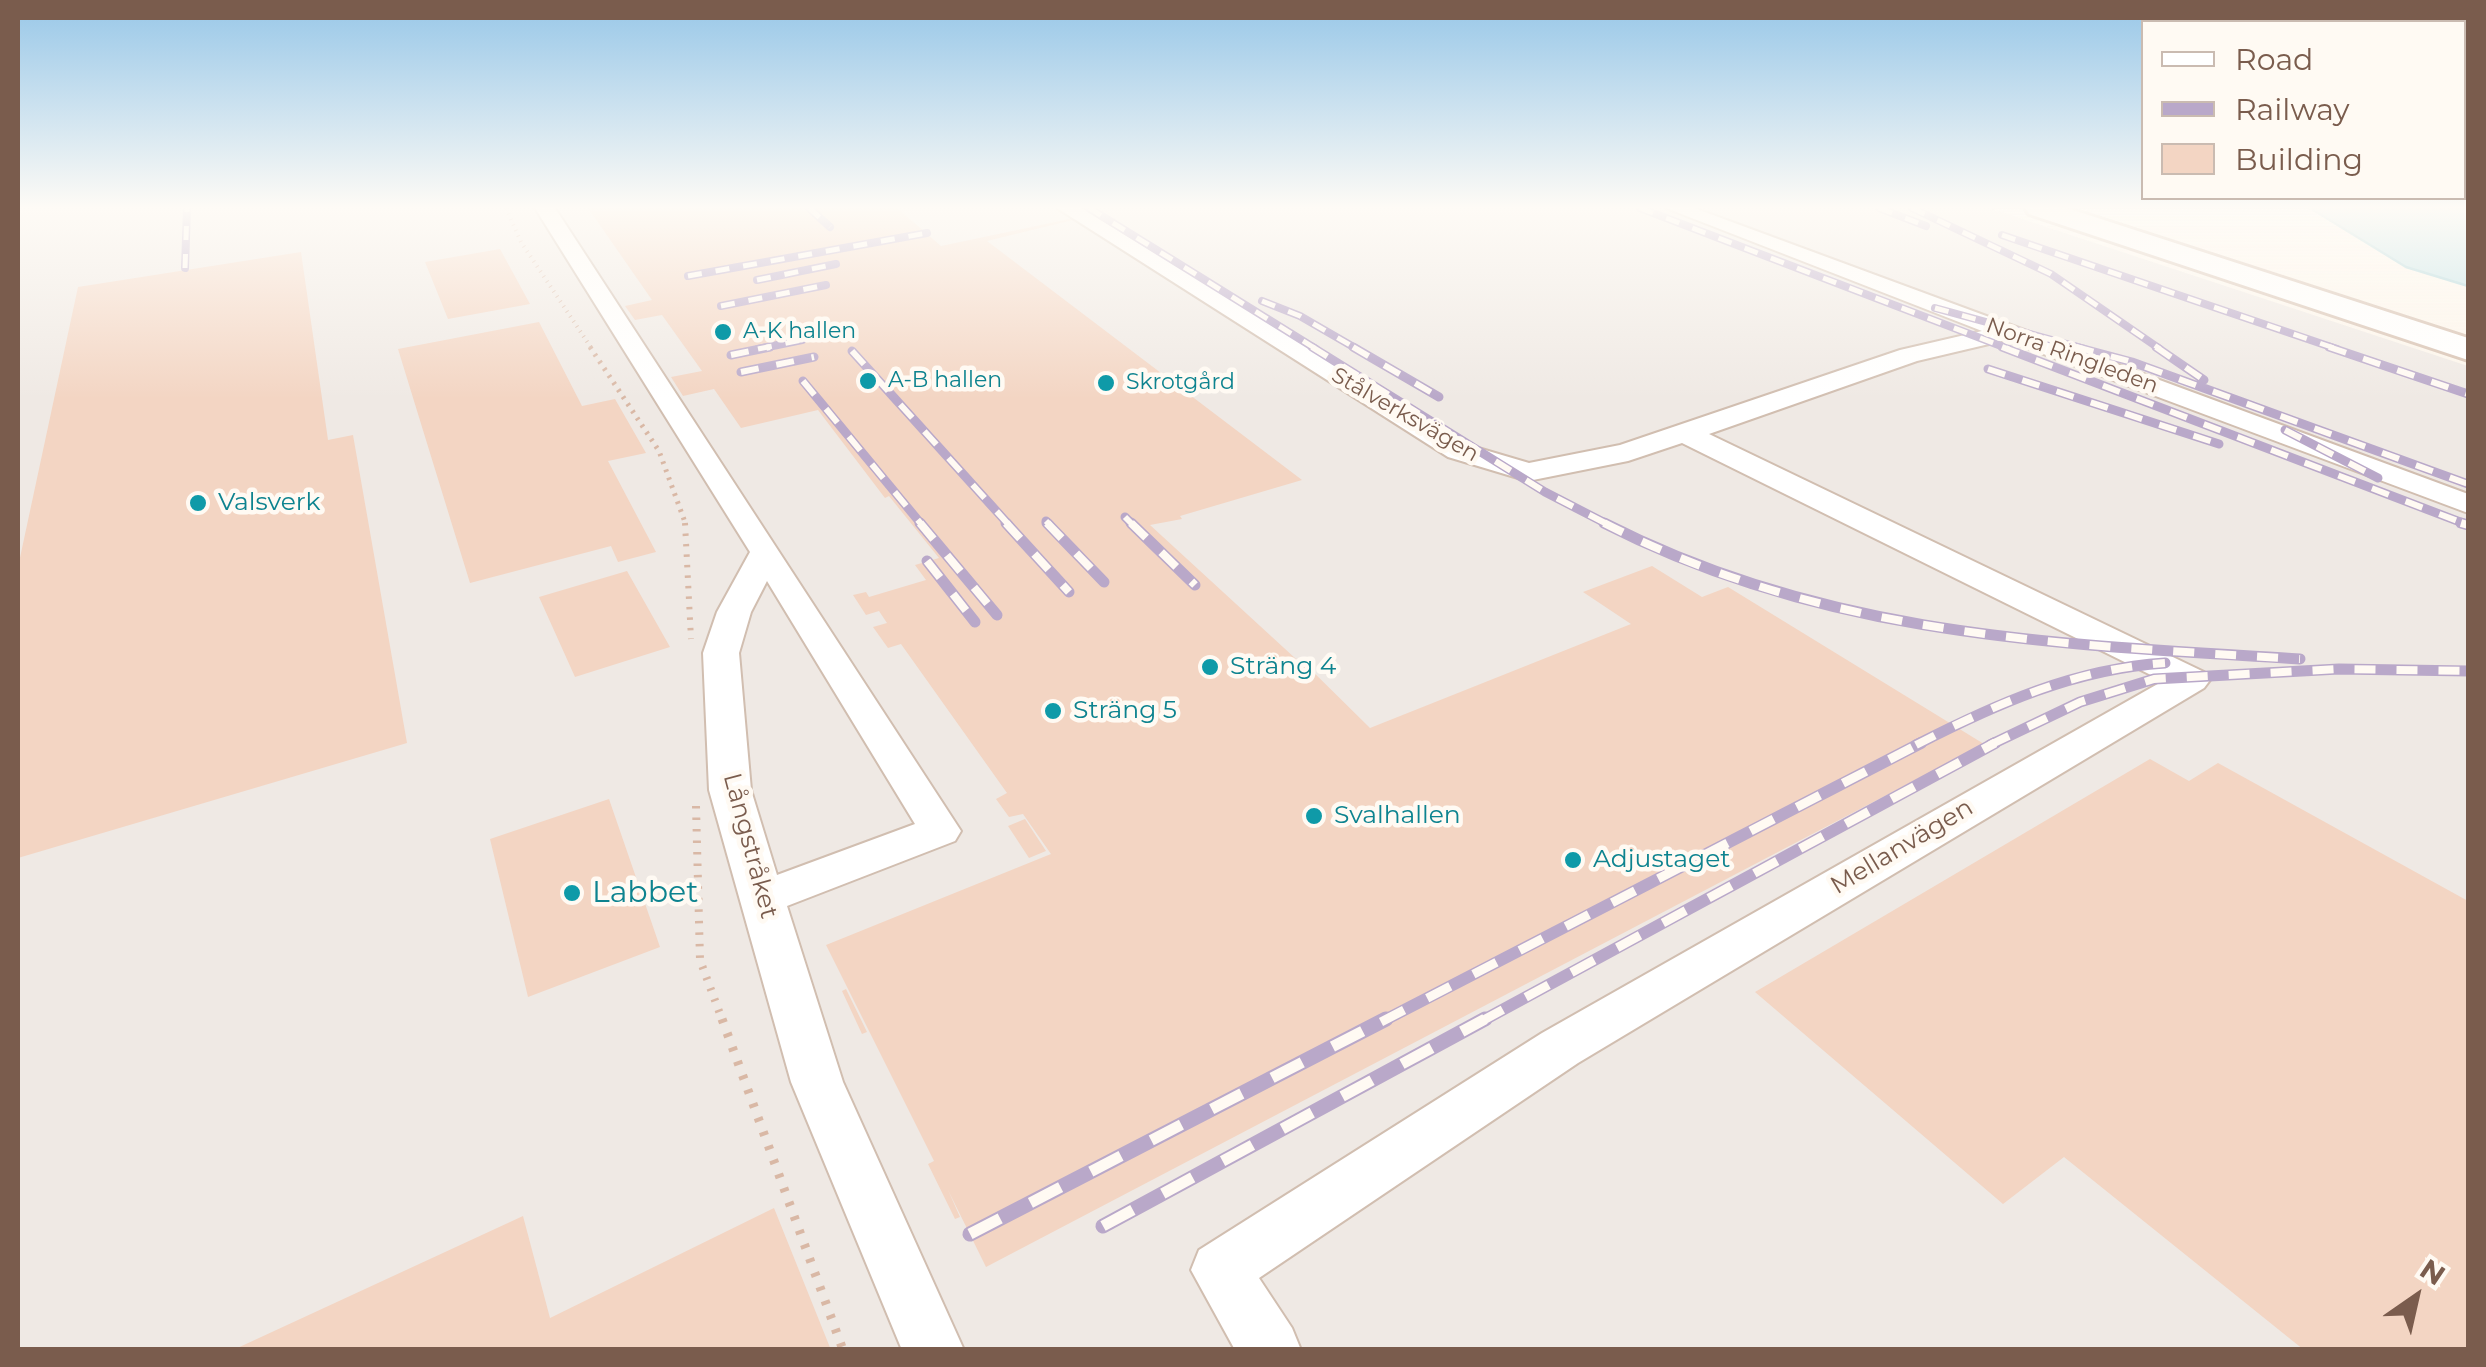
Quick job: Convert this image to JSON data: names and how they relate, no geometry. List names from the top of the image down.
{
  "streets": {
    "street": [
      "Norra Ringleden",
      "Stålverksvägen",
      "Långstråket",
      "Mellanvägen"
    ]
  },
  "crossings": [
    ["Norra Ringleden", "Stålverksvägen"],
    ["Stålverksvägen", "Mellanvägen"]
  ],
  "places": [
    "A-K hallen",
    "A-B hallen",
    "Skrotgård",
    "Valsverk",
    "Sträng 4",
    "Sträng 5",
    "Svalhallen",
    "Adjustaget",
    "Labbet"
  ],
  "legend": ["Road", "Railway", "Building"],
  "north": "top right"
}
